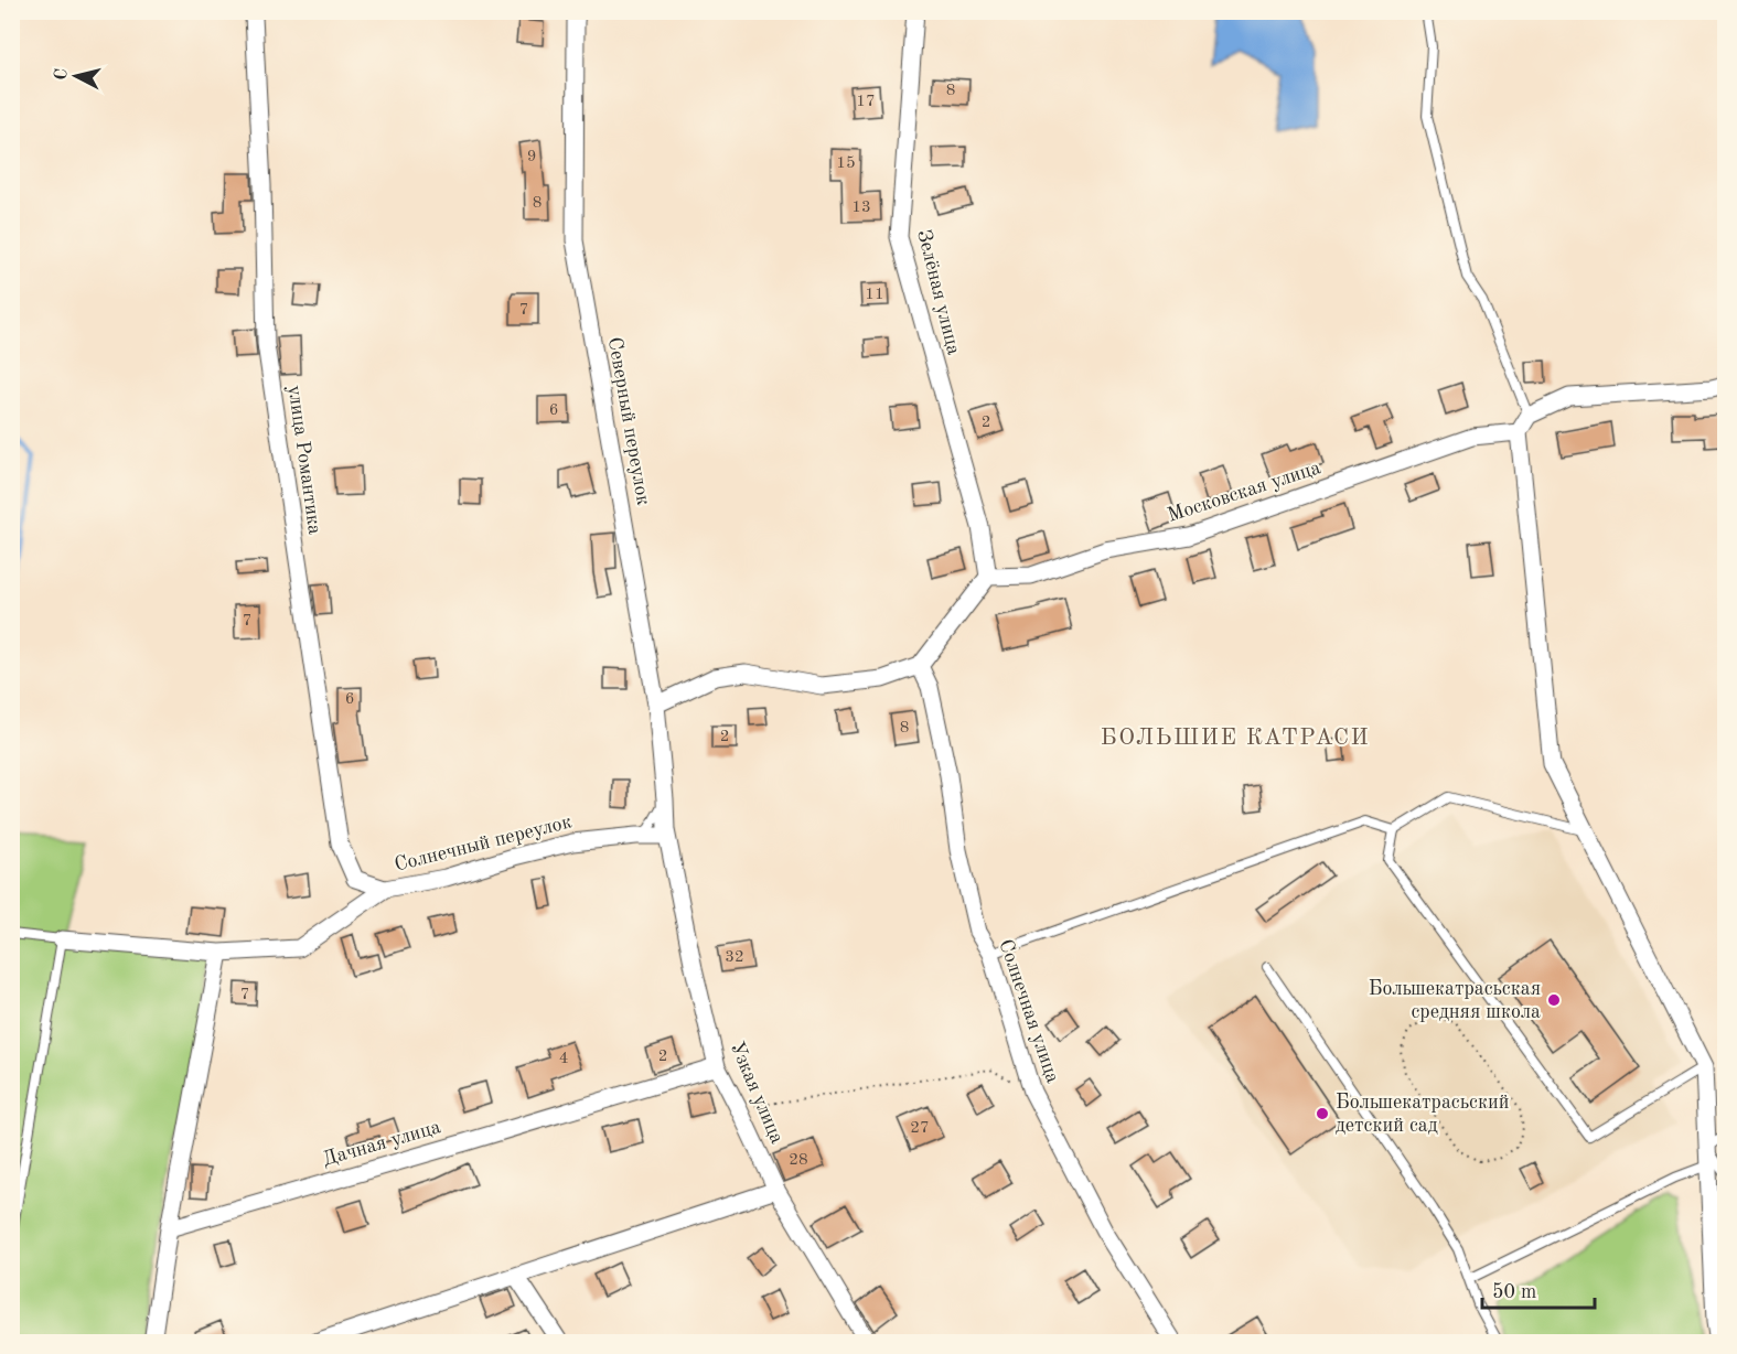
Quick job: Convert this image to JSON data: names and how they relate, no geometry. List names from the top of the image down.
{
  "streets": {
    "street": [
      "Зелёная улица",
      "Северный переулок",
      "улица Романтика",
      "Московская улица",
      "Солнечный переулок",
      "Солнечная улица",
      "Узкая улица",
      "Дачная улица"
    ]
  },
  "crossings": [
    ["Зелёная улица", "Московская улица"],
    ["Северный переулок", "Солнечный переулок"],
    ["Северный переулок", "Узкая улица"],
    ["улица Романтика", "Солнечный переулок"],
    ["Солнечный переулок", "Узкая улица"],
    ["Узкая улица", "Дачная улица"]
  ],
  "districts": ["БОЛЬШИЕ КАТРАСИ"],
  "places": ["Большекатрасьская средняя школа", "Большекатрасьский детский сад"],
  "house_numbers": [
    "8",
    "17",
    "9",
    "15",
    "8",
    "13",
    "11",
    "7",
    "6",
    "2",
    "7",
    "6",
    "8",
    "2",
    "32",
    "7",
    "2",
    "4",
    "27",
    "28"
  ],
  "scale_bar": "50 m",
  "north": "left"
}
